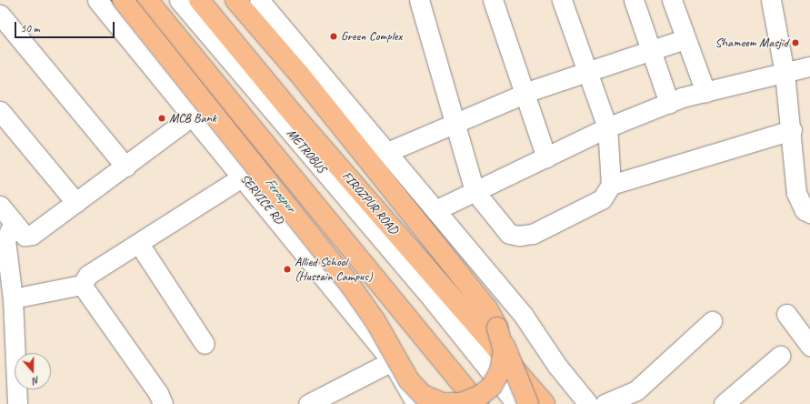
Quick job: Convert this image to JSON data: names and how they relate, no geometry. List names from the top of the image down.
{
  "streets": {
    "main road": ["FIROZPUR ROAD"],
    "street": ["METROBUS", "SERVICE RD"]
  },
  "water": ["Ferozpur"],
  "places": [
    "Green Complex",
    "Shameem Masjid",
    "MCB Bank",
    "Allied School (Hussain Campus)"
  ],
  "scale_bar": "50 m",
  "north": "bottom"
}
